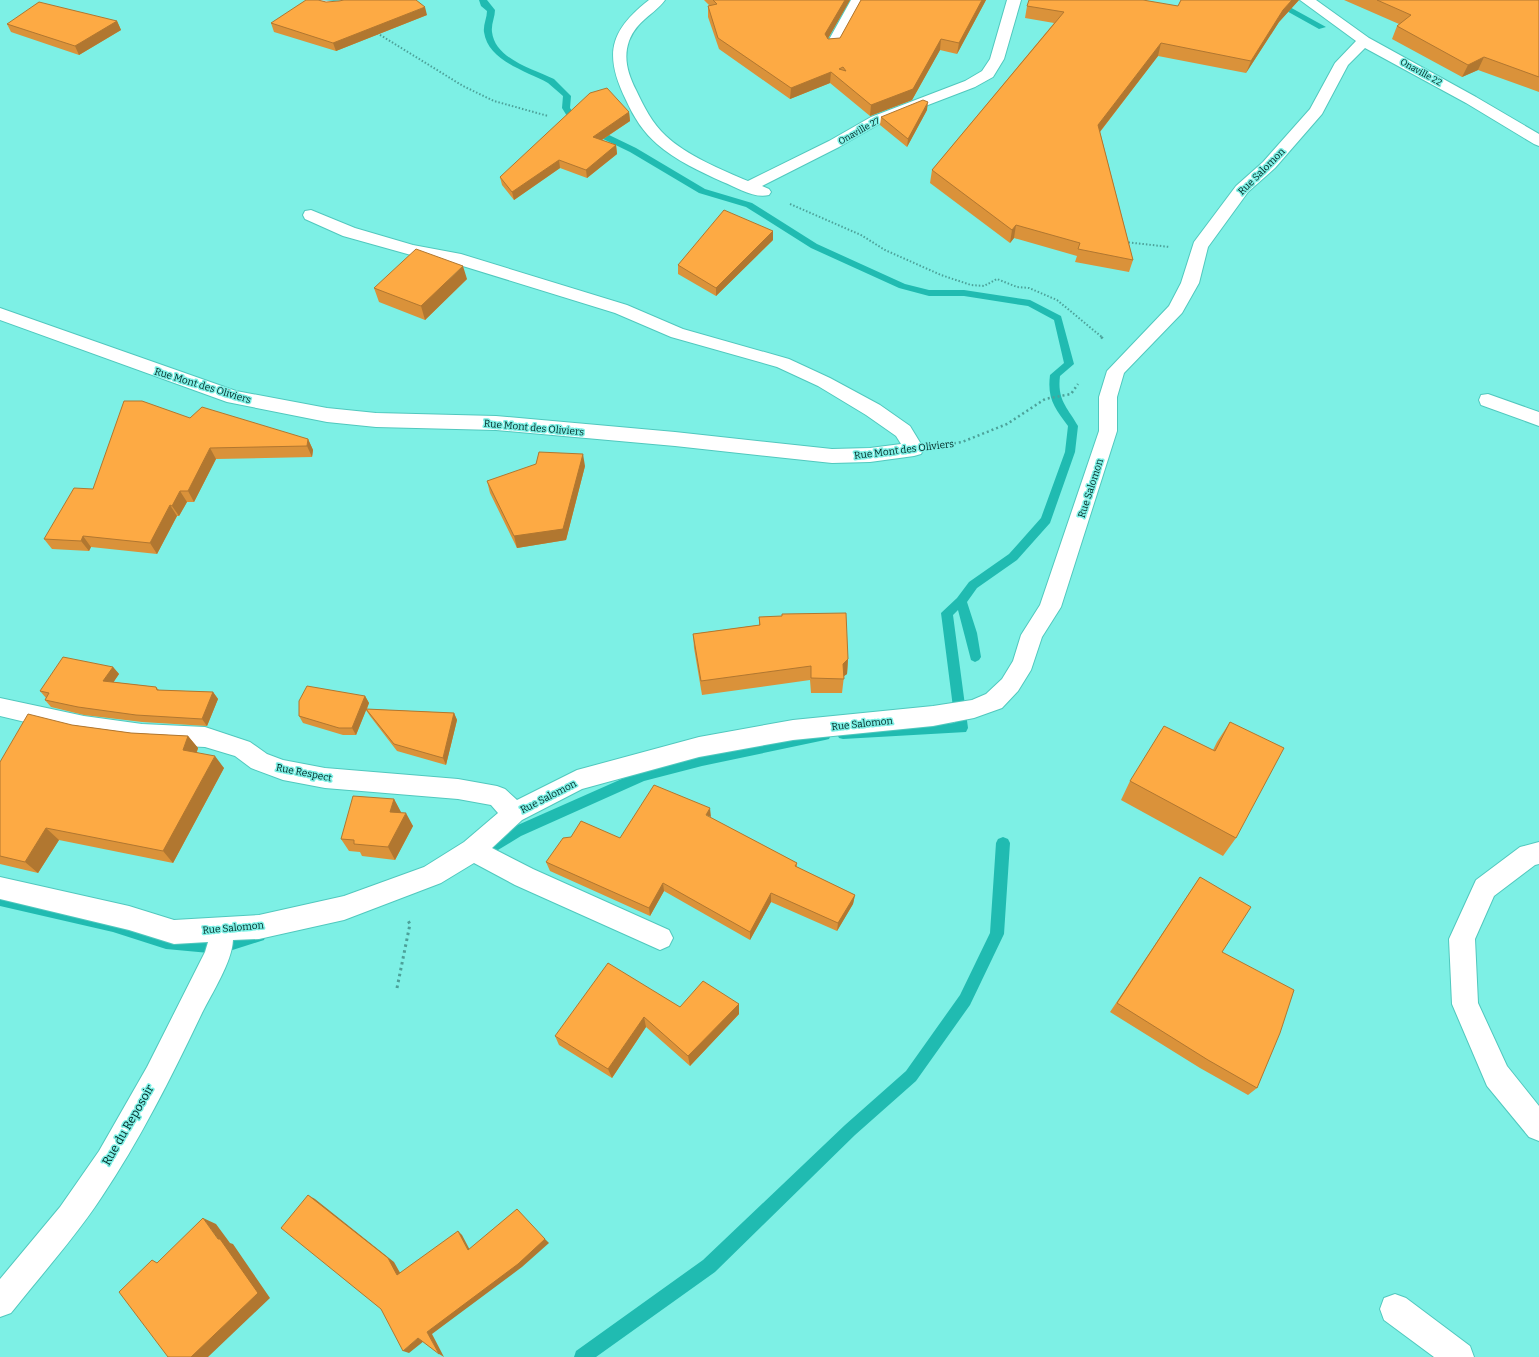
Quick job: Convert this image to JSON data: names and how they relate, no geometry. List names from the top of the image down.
{
  "streets": {
    "street": [
      "Onaville 22",
      "Onaville 27",
      "Rue Salomon",
      "Rue Mont des Oliviers",
      "Rue Respect",
      "Rue du Reposoir"
    ]
  },
  "crossings": [
    ["Onaville 22", "Rue Salomon"],
    ["Rue Salomon", "Rue Respect"],
    ["Rue Salomon", "Rue du Reposoir"]
  ]
}
